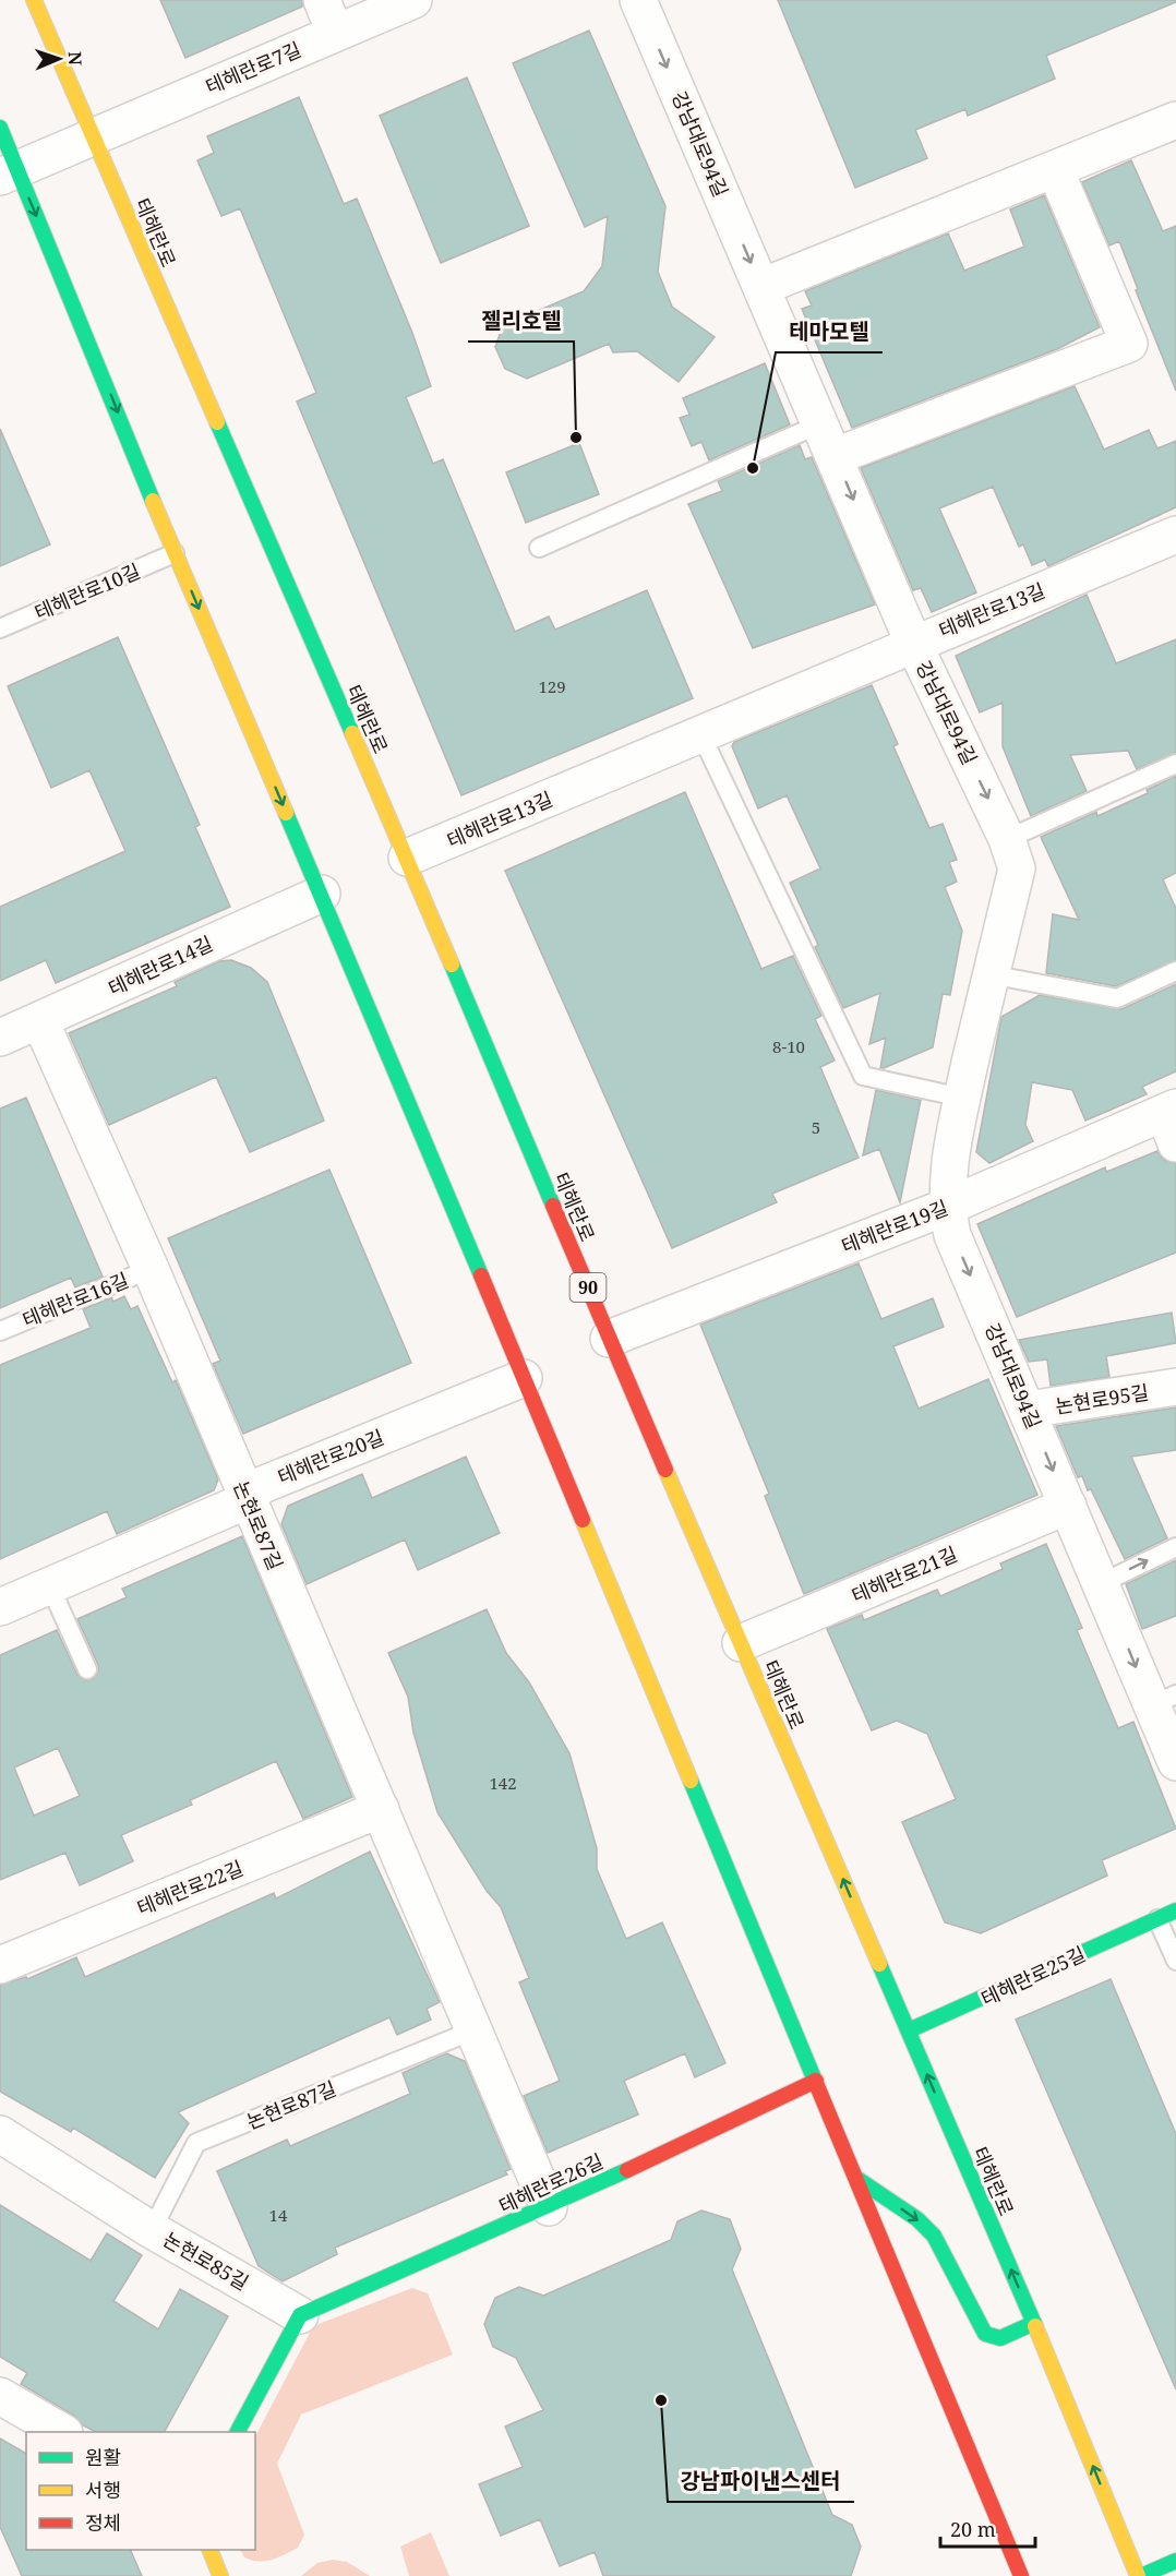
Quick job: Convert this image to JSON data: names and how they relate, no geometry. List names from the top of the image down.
{
  "streets": {
    "main road": [
      "테헤란로",
      "90",
      "테헤란로25길",
      "테헤란로26길"
    ],
    "street": [
      "테헤란로7길",
      "강남대로94길",
      "테헤란로13길",
      "테헤란로14길",
      "테헤란로19길",
      "논현로95길",
      "테헤란로20길",
      "논현로87길",
      "테헤란로21길",
      "테헤란로22길",
      "논현로85길"
    ],
    "lane": ["테헤란로10길", "테헤란로16길"]
  },
  "crossings": [
    ["테헤란로7길", "테헤란로"],
    ["강남대로94길", "테헤란로13길"],
    ["강남대로94길", "테헤란로19길"],
    ["강남대로94길", "논현로95길"],
    ["강남대로94길", "테헤란로21길"],
    ["테헤란로", "테헤란로13길"],
    ["테헤란로", "테헤란로19길"],
    ["테헤란로", "테헤란로21길"],
    ["테헤란로", "테헤란로25길"],
    ["테헤란로14길", "논현로87길"],
    ["테헤란로16길", "논현로87길"],
    ["테헤란로20길", "논현로87길"],
    ["논현로87길", "테헤란로22길"],
    ["논현로87길", "테헤란로26길"],
    ["논현로87길", "논현로85길"],
    ["테헤란로26길", "논현로85길"]
  ],
  "one_way": ["강남대로94길"],
  "places": ["젤리호텔", "테마모텔", "강남파이낸스센터"],
  "house_numbers": [
    "129",
    "8-10",
    "5",
    "142",
    "14"
  ],
  "legend": ["원활", "서행", "정체"],
  "scale_bar": "20 m",
  "north": "right"
}
